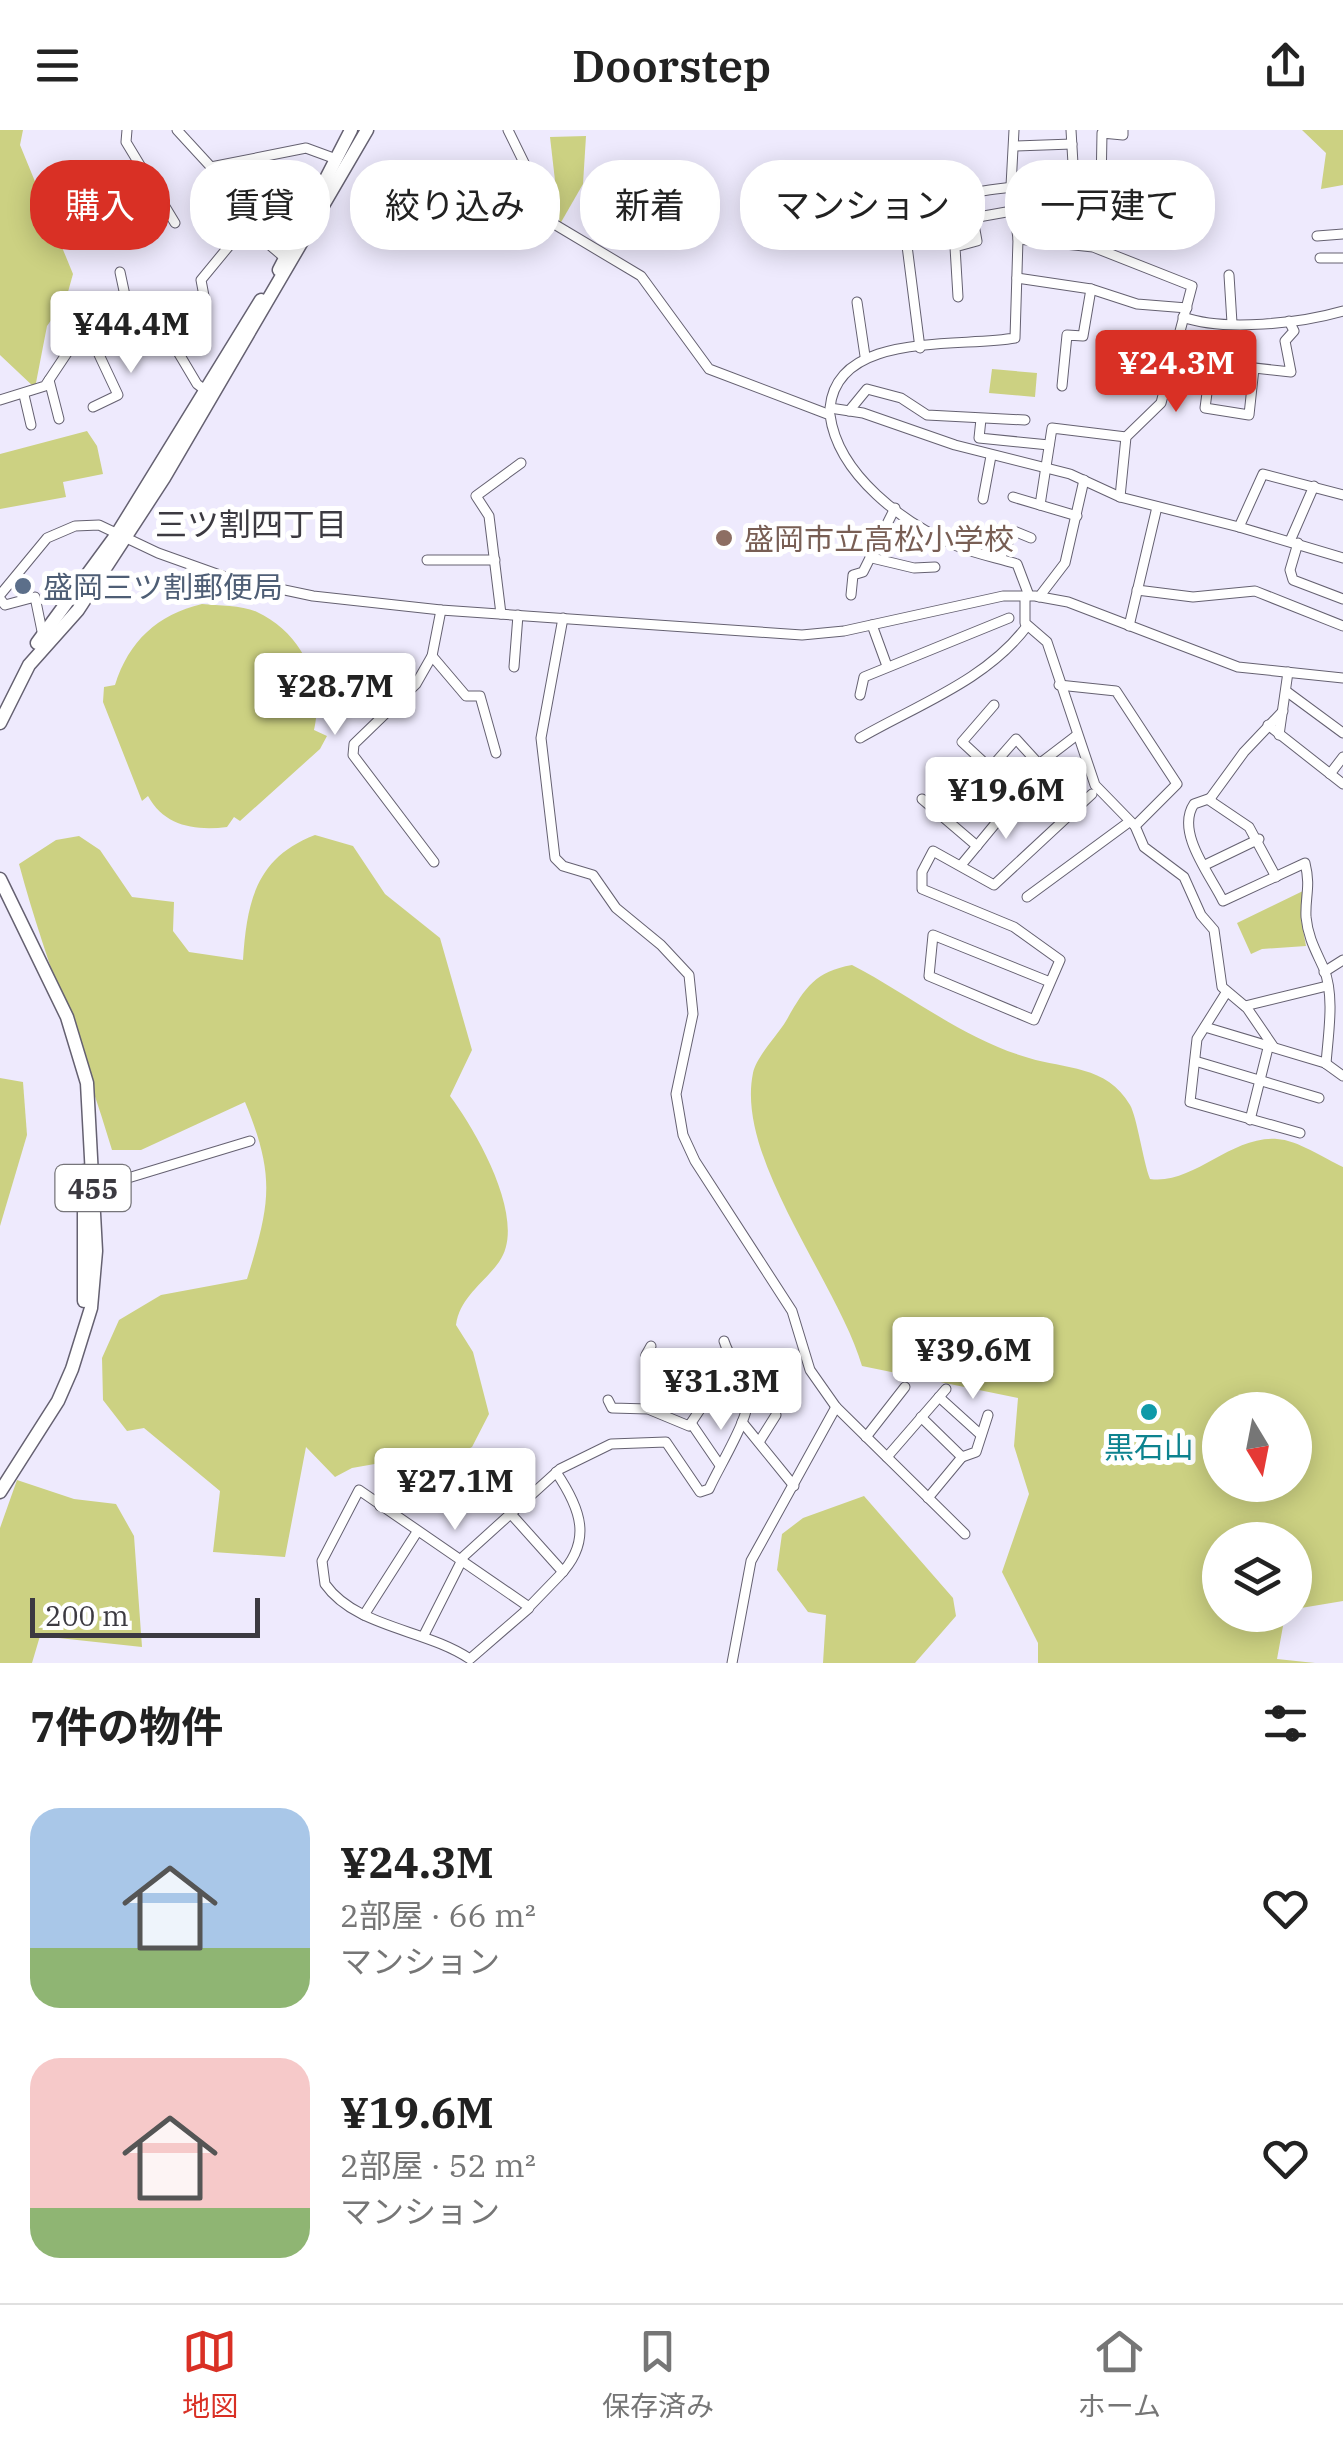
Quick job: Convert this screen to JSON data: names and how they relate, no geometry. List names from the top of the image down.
{
  "streets": {
    "highway": ["455"]
  },
  "districts": ["三ツ割四丁目"],
  "places": ["盛岡市立高松小学校", "盛岡三ツ割郵便局", "黒石山"],
  "scale_bar": "200 m",
  "north": "bottom",
  "page": {
    "header": "Doorstep",
    "chip": [
      "購入",
      "賃貸",
      "絞り込み",
      "新着",
      "マンション",
      "一戸建て"
    ],
    "price": [
      "¥44.4M",
      "¥24.3M",
      "¥28.7M",
      "¥19.6M",
      "¥39.6M",
      "¥31.3M",
      "¥27.1M"
    ],
    "scale": "200 m",
    "heading": "7件の物件",
    "list": [
      {
        "name": "¥24.3M",
        "note": "2部屋 · 66 m² · マンション"
      },
      {
        "name": "¥19.6M",
        "note": "2部屋 · 52 m² · マンション"
      }
    ],
    "tabs": ["地図", "保存済み", "ホーム"]
  }
}
